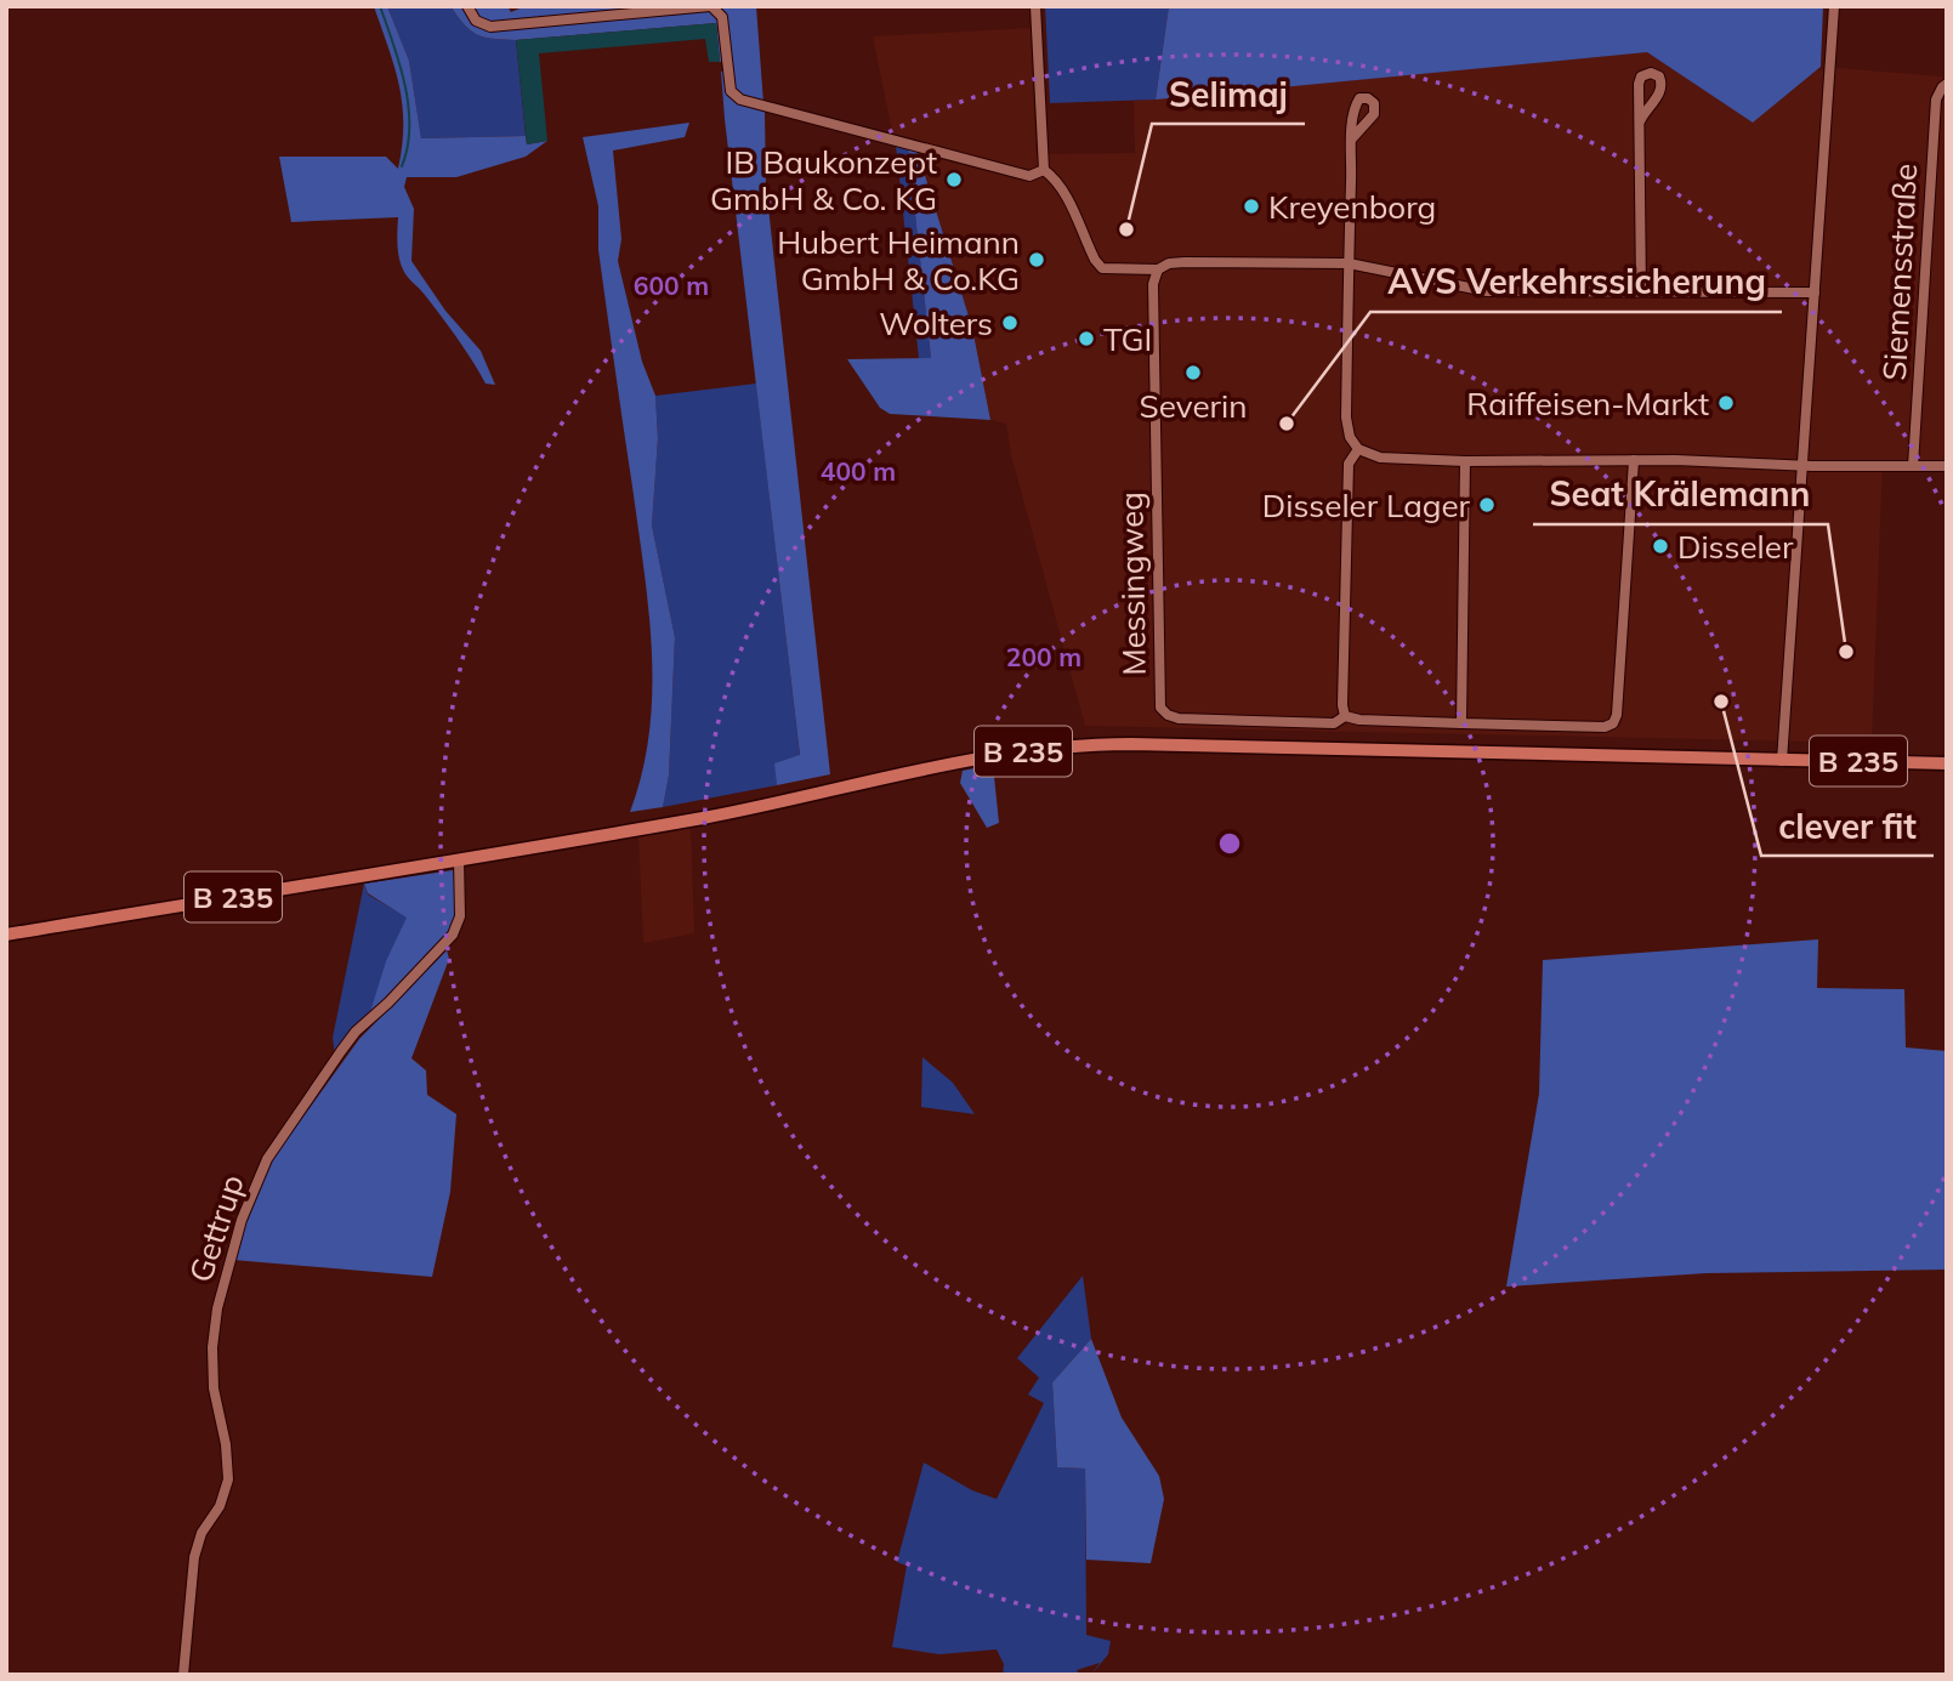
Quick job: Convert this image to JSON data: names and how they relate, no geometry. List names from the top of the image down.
{
  "streets": {
    "main road": ["B 235"],
    "street": ["Siemensstraße", "Messingweg", "Gettrup"]
  },
  "crossings": [
    ["B 235", "Gettrup"]
  ],
  "places": [
    "IB Baukonzept GmbH & Co. KG",
    "Kreyenborg",
    "Selimaj",
    "Hubert Heimann GmbH & Co.KG",
    "Wolters",
    "TGI",
    "Severin",
    "Raiffeisen-Markt",
    "AVS Verkehrssicherung",
    "Disseler Lager",
    "Disseler",
    "Seat Krälemann",
    "clever fit"
  ],
  "rings": ["600 m", "400 m", "200 m"]
}
